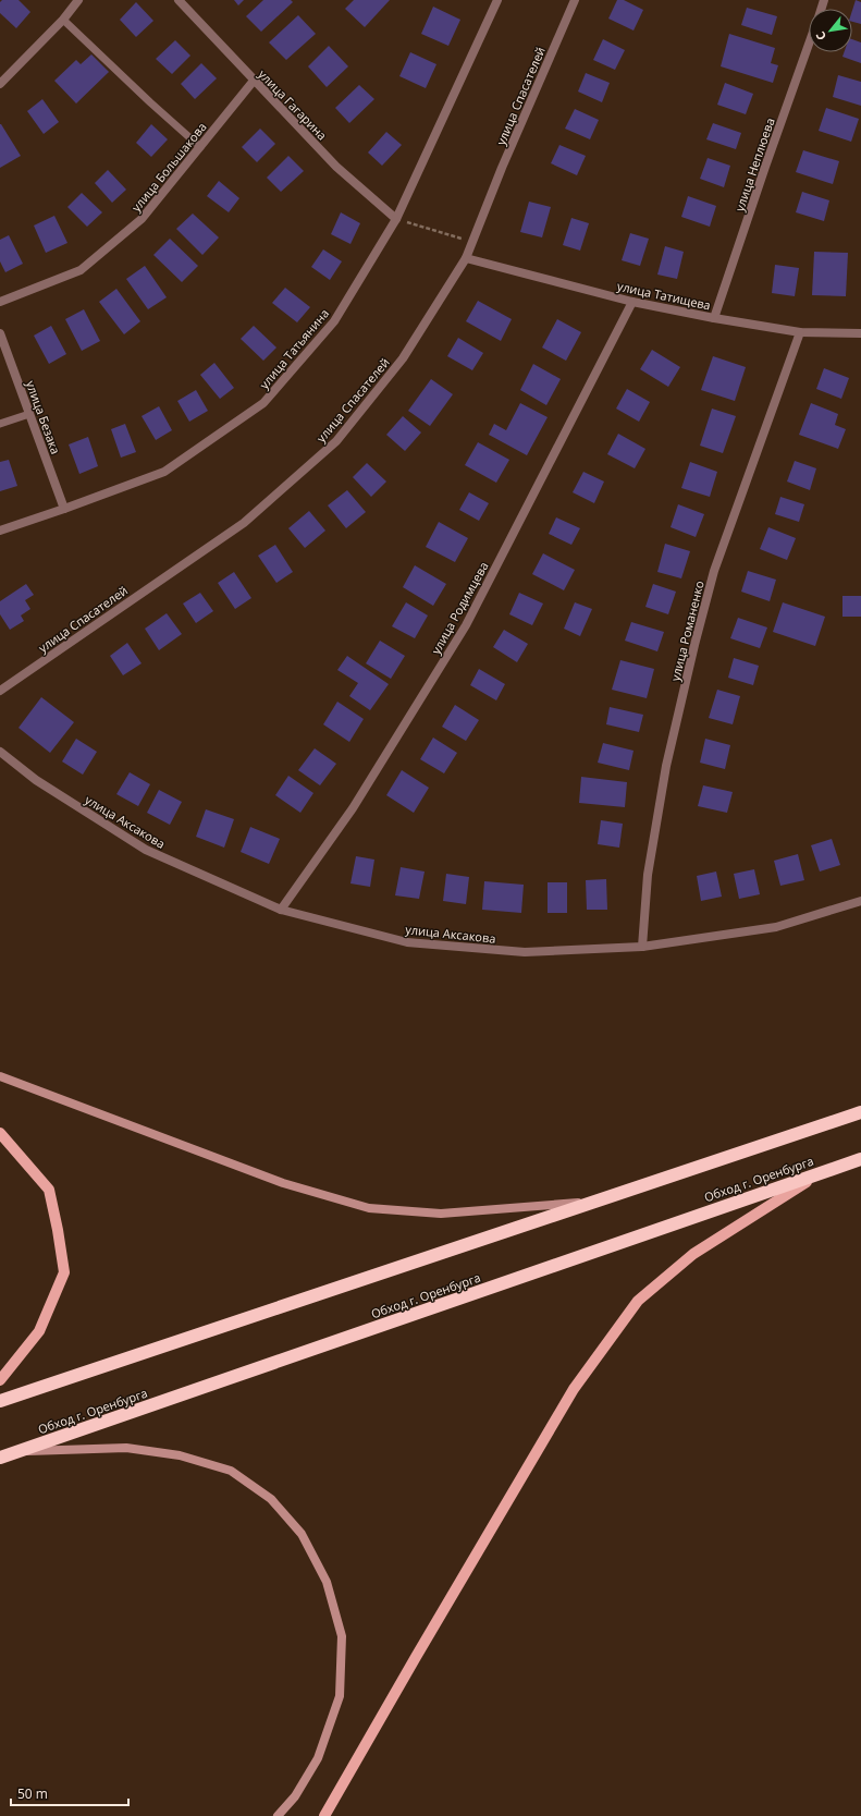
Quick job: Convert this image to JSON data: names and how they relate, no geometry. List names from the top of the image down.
{
  "streets": {
    "highway": ["Обход г. Оренбурга"],
    "street": [
      "улица Спасателей",
      "улица Гагарина",
      "улица Неплюева",
      "улица Большакова",
      "улица Татищева",
      "улица Татьянина",
      "улица Безака",
      "улица Родимцева",
      "улица Романенко",
      "улица Аксакова"
    ]
  },
  "crossings": [
    ["улица Спасателей", "улица Татищева"],
    ["улица Гагарина", "улица Большакова"],
    ["улица Гагарина", "улица Татьянина"],
    ["улица Неплюева", "улица Татищева"],
    ["улица Татищева", "улица Родимцева"],
    ["улица Татищева", "улица Романенко"],
    ["улица Татьянина", "улица Безака"],
    ["улица Родимцева", "улица Аксакова"],
    ["улица Романенко", "улица Аксакова"]
  ],
  "scale_bar": "50 m",
  "north": "bottom left"
}
